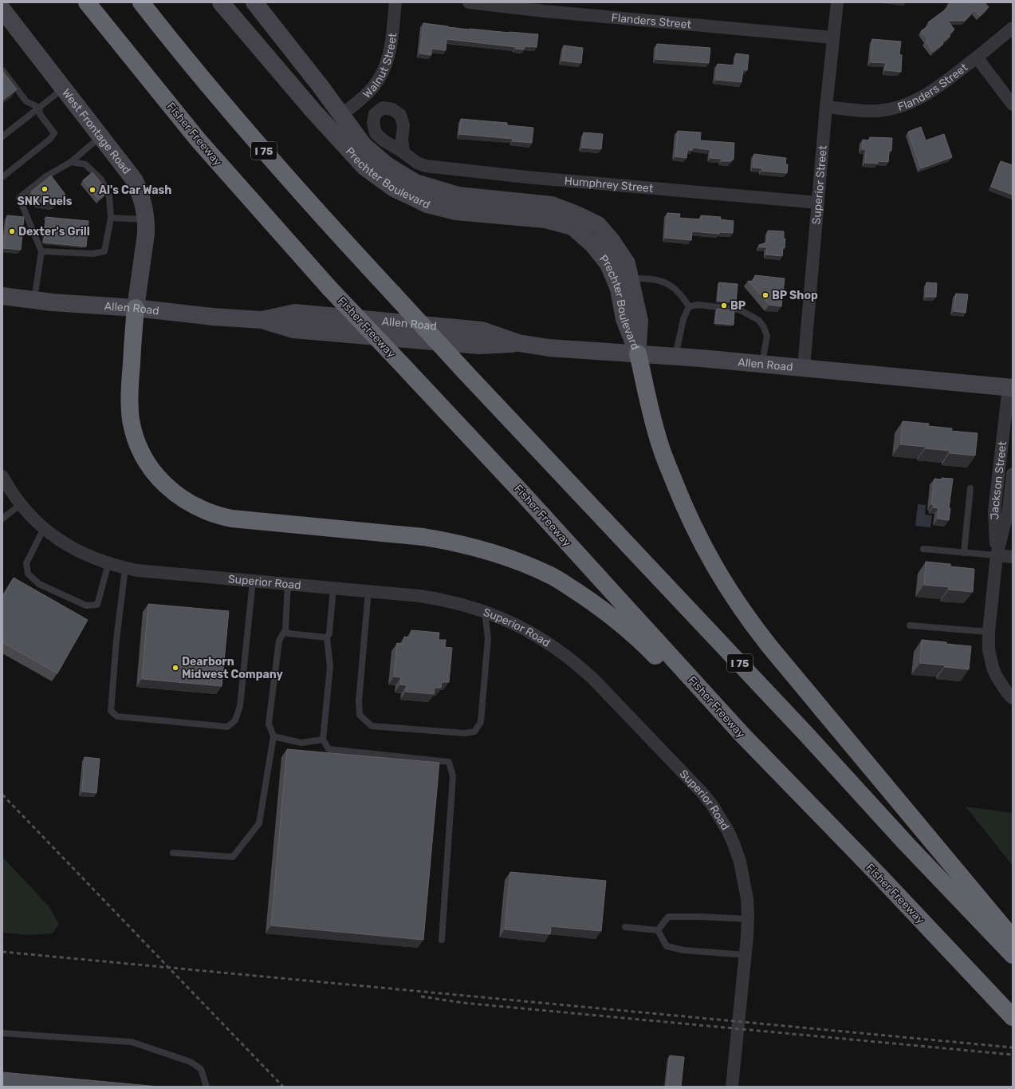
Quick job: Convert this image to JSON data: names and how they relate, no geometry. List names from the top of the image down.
{
  "streets": {
    "highway": ["Fisher Freeway", "I 75"],
    "main road": ["West Frontage Road", "Prechter Boulevard", "Allen Road"],
    "street": [
      "Flanders Street",
      "Walnut Street",
      "Humphrey Street",
      "Superior Street",
      "Jackson Street",
      "Superior Road"
    ]
  },
  "crossings": [
    ["Flanders Street", "Superior Street"],
    ["Walnut Street", "Prechter Boulevard"],
    ["West Frontage Road", "Allen Road"],
    ["Prechter Boulevard", "Allen Road"],
    ["Humphrey Street", "Superior Street"],
    ["Superior Street", "Allen Road"],
    ["Allen Road", "Jackson Street"]
  ],
  "places": [
    "SNK Fuels",
    "Al's Car Wash",
    "Dexter's Grill",
    "BP Shop",
    "BP",
    "Dearborn Midwest Company"
  ]
}
